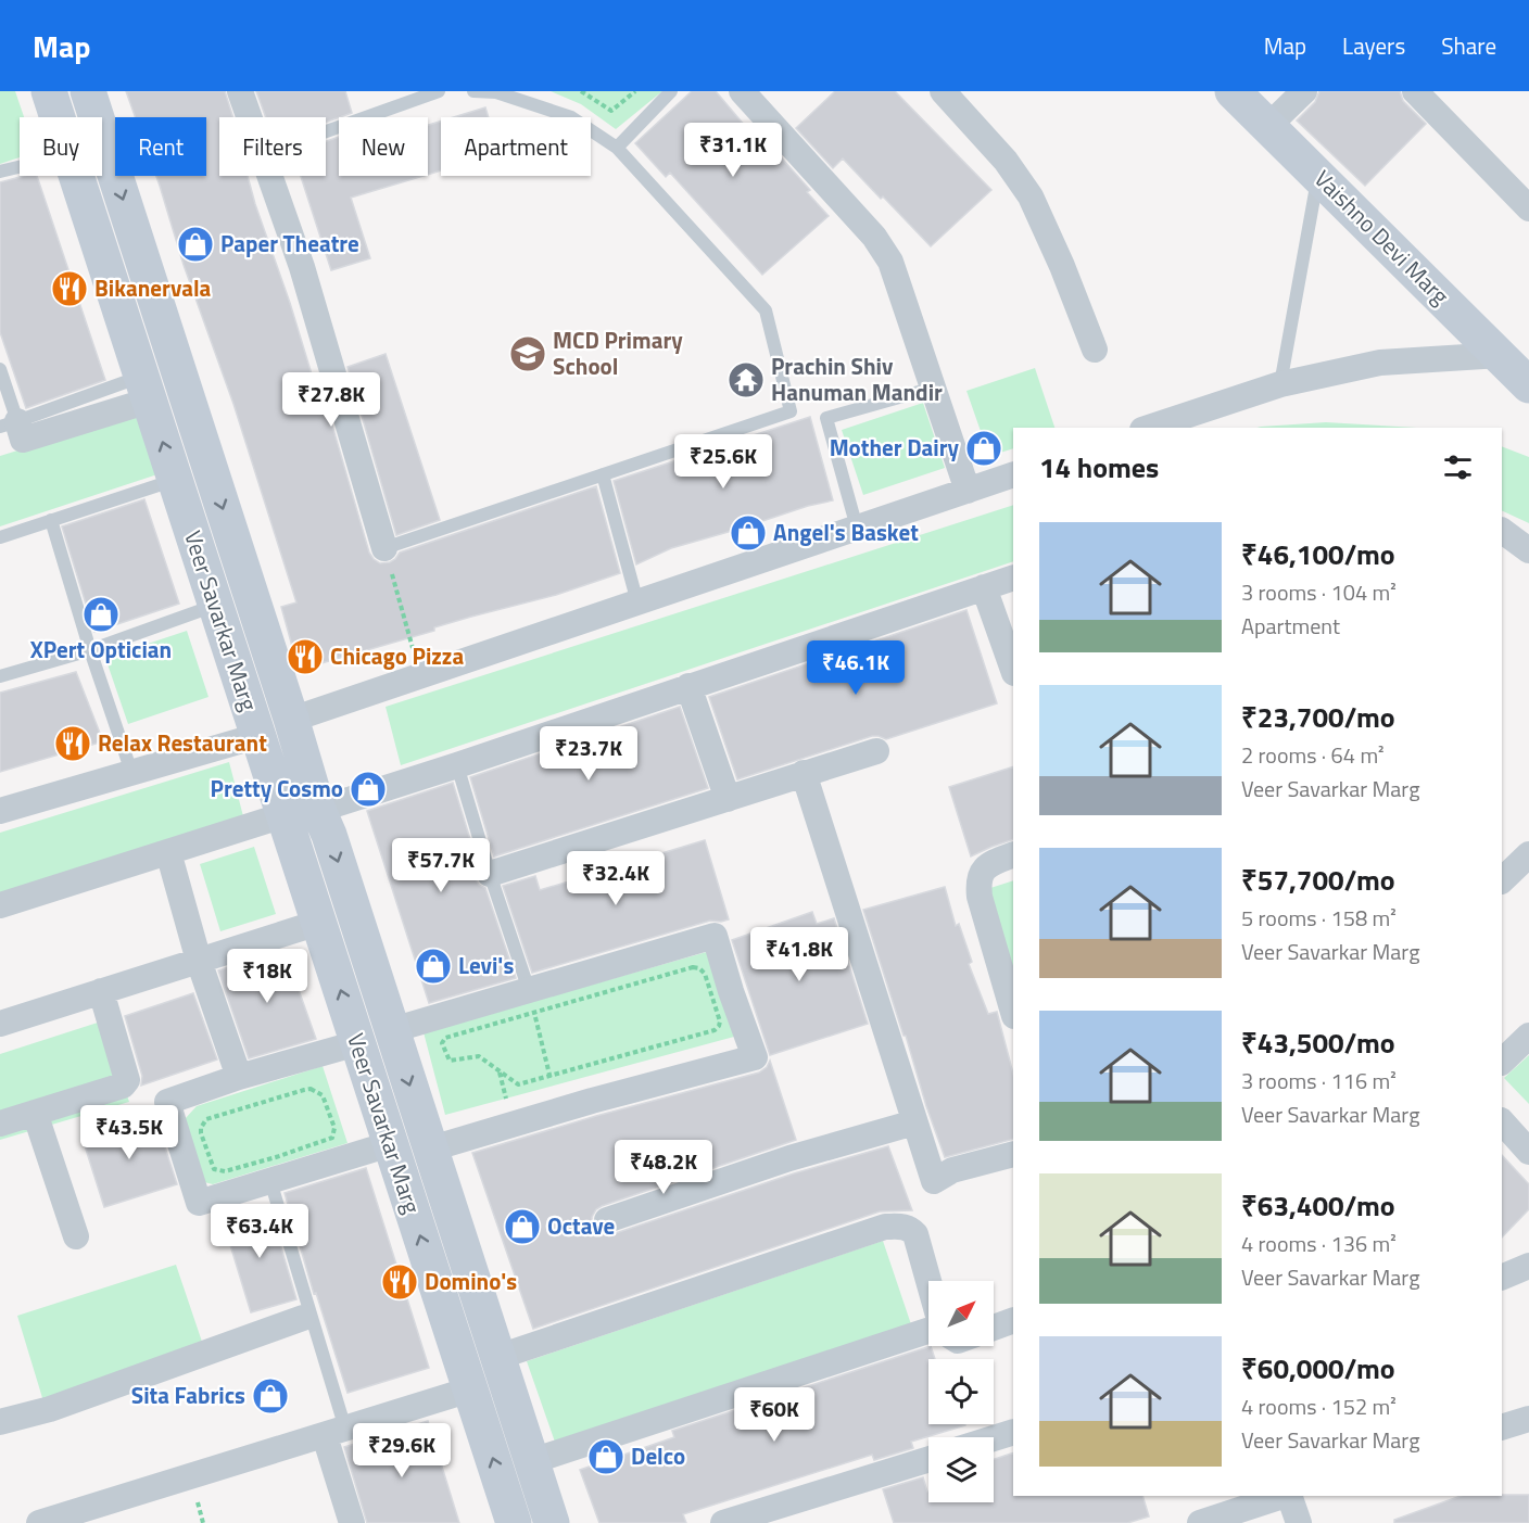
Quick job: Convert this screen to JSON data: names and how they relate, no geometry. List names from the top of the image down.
{
  "streets": {
    "street": ["Vaishno Devi Marg", "Veer Savarkar Marg"]
  },
  "places": {
    "shop": [
      "Paper Theatre",
      "Mother Dairy",
      "Angel's Basket",
      "XPert Optician",
      "Pretty Cosmo",
      "Levi's",
      "Octave",
      "Sita Fabrics",
      "Delco"
    ],
    "restaurant": [
      "Bikanervala",
      "Chicago Pizza",
      "Relax Restaurant",
      "Domino's"
    ],
    "school or university": ["MCD Primary School"],
    "temple": ["Prachin Shiv Hanuman Mandir"]
  },
  "north": "top right",
  "page": {
    "header": "Map",
    "nav": ["Map", "Layers", "Share"],
    "chip": [
      "Buy",
      "Rent",
      "Filters",
      "New",
      "Apartment"
    ],
    "price": [
      "₹31.1K",
      "₹27.8K",
      "₹25.6K",
      "₹46.1K",
      "₹23.7K",
      "₹57.7K",
      "₹32.4K",
      "₹41.8K",
      "₹18K",
      "₹43.5K",
      "₹48.2K",
      "₹63.4K",
      "₹60K",
      "₹29.6K"
    ],
    "heading": "14 homes",
    "list": [
      {
        "name": "₹46,100/mo",
        "note": "3 rooms · 104 m² · Apartment"
      },
      {
        "name": "₹23,700/mo",
        "note": "2 rooms · 64 m² · Veer Savarkar Marg"
      },
      {
        "name": "₹57,700/mo",
        "note": "5 rooms · 158 m² · Veer Savarkar Marg"
      },
      {
        "name": "₹43,500/mo",
        "note": "3 rooms · 116 m² · Veer Savarkar Marg"
      },
      {
        "name": "₹63,400/mo",
        "note": "4 rooms · 136 m² · Veer Savarkar Marg"
      },
      {
        "name": "₹60,000/mo",
        "note": "4 rooms · 152 m² · Veer Savarkar Marg"
      }
    ]
  }
}
